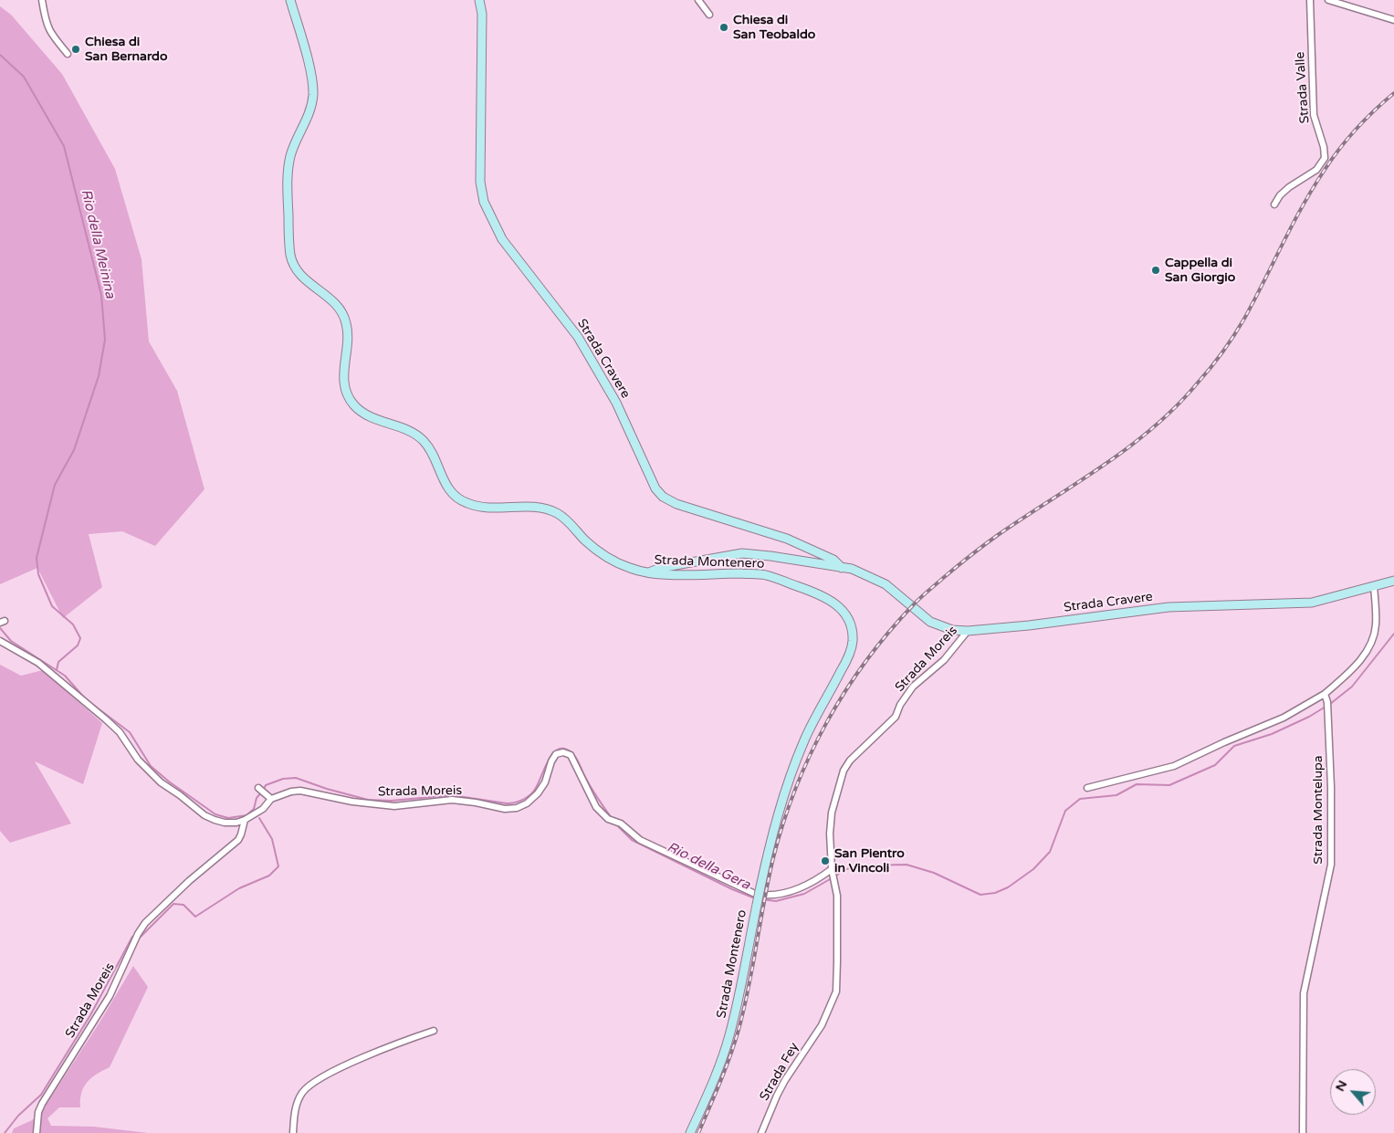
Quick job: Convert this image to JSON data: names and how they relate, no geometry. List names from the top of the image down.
{
  "streets": {
    "main road": ["Strada Cravere", "Strada Montenero"],
    "street": [
      "Strada Valle",
      "Strada Moreis",
      "Strada Montelupa",
      "Strada Fey"
    ]
  },
  "crossings": [
    ["Strada Cravere", "Strada Montenero"],
    ["Strada Cravere", "Strada Moreis"],
    ["Strada Moreis", "Strada Fey"]
  ],
  "water": ["Rio della Meinina", "Rio della Gera"],
  "places": [
    "Chiesa di San Teobaldo",
    "Chiesa di San Bernardo",
    "Cappella di San Giorgio",
    "San Pientro in Vincoli"
  ],
  "north": "top left"
}
